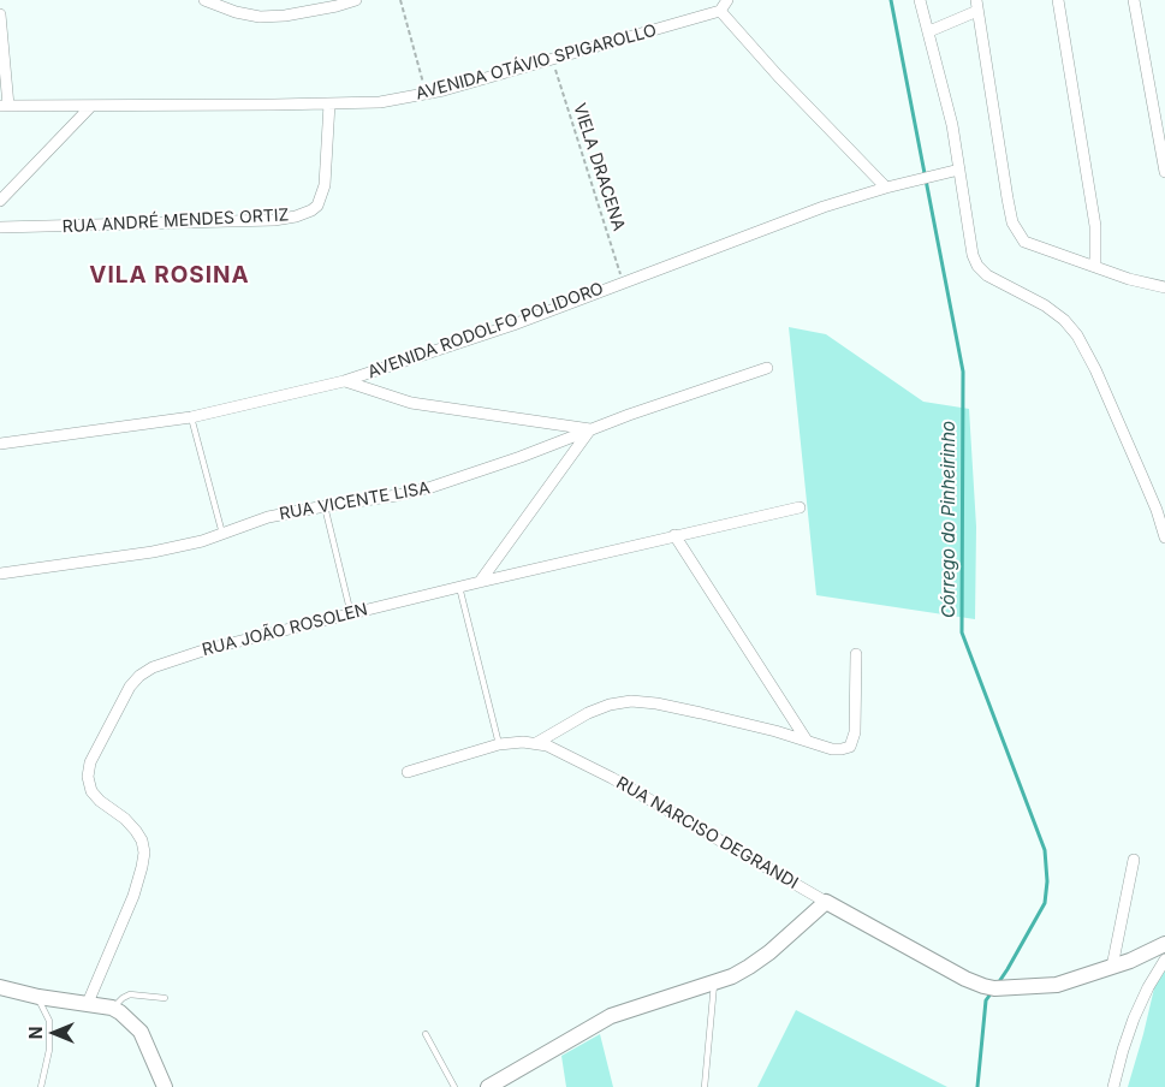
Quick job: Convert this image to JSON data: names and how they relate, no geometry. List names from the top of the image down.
{
  "streets": {
    "main road": ["RUA NARCISO DEGRANDI"],
    "street": [
      "AVENIDA OTÁVIO SPIGAROLLO",
      "RUA ANDRÉ MENDES ORTIZ",
      "AVENIDA RODOLFO POLIDORO",
      "RUA VICENTE LISA",
      "RUA JOÃO ROSOLEN"
    ],
    "path": ["VIELA DRACENA"]
  },
  "crossings": [
    ["AVENIDA OTÁVIO SPIGAROLLO", "VIELA DRACENA"],
    ["AVENIDA OTÁVIO SPIGAROLLO", "RUA ANDRÉ MENDES ORTIZ"],
    ["VIELA DRACENA", "AVENIDA RODOLFO POLIDORO"]
  ],
  "districts": ["VILA ROSINA"],
  "water": ["Córrego do Pinheirinho"],
  "north": "left"
}
